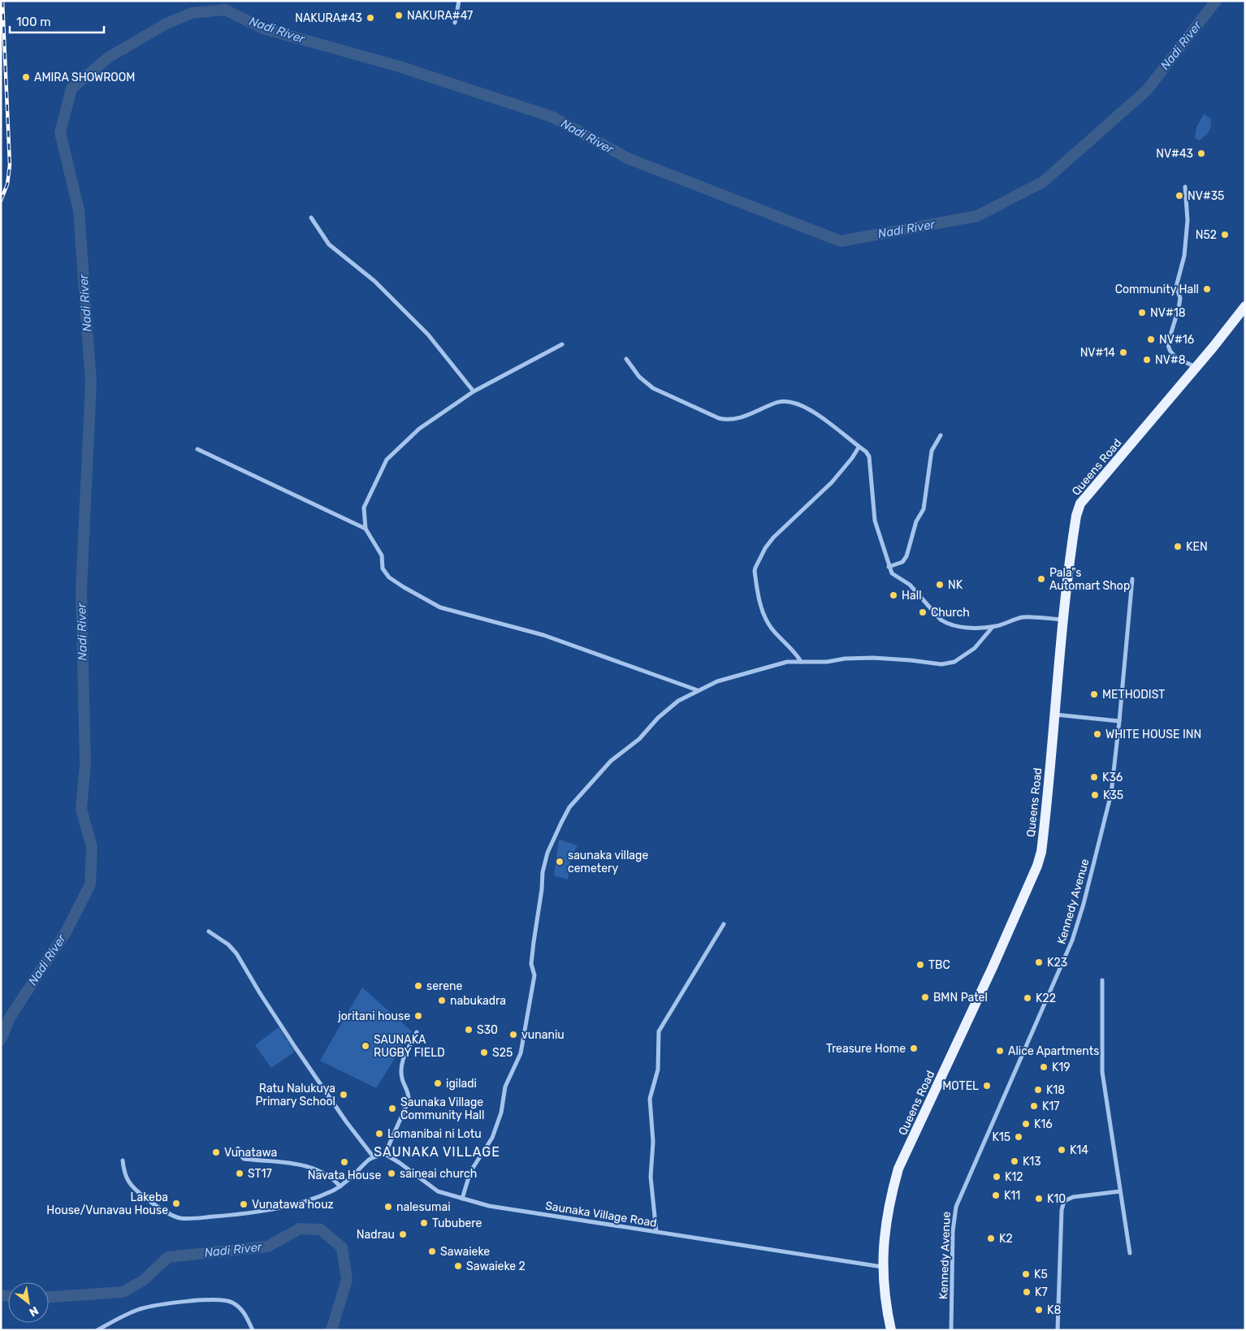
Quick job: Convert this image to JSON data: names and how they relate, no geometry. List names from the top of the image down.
{
  "streets": {
    "main road": ["Queens Road"],
    "street": ["Kennedy Avenue", "Saunaka Village Road"]
  },
  "crossings": [
    ["Queens Road", "Saunaka Village Road"]
  ],
  "districts": ["SAUNAKA VILLAGE"],
  "water": ["Nadi River"],
  "places": [
    "NAKURA#47",
    "NAKURA#43",
    "AMIRA SHOWROOM",
    "NV#43",
    "NV#35",
    "N52",
    "Community Hall",
    "NV#18",
    "NV#16",
    "NV#14",
    "NV#8",
    "KEN",
    "Pala\"s Automart Shop",
    "NK",
    "Hall",
    "Church",
    "METHODIST",
    "WHITE HOUSE INN",
    "K36",
    "K35",
    "saunaka village cemetery",
    "K23",
    "TBC",
    "serene",
    "BMN Patel",
    "K22",
    "nabukadra",
    "joritani house",
    "S30",
    "vunaniu",
    "SAUNAKA RUGBY FIELD",
    "Treasure Home",
    "Alice Apartments",
    "S25",
    "K19",
    "igiladi",
    "MOTEL",
    "K18",
    "Ratu Nalukuya Primary School",
    "K17",
    "Saunaka Village Community Hall",
    "K16",
    "Lomanibai ni Lotu",
    "K15",
    "K14",
    "Vunatawa",
    "K13",
    "Navata House",
    "ST17",
    "saineai church",
    "K12",
    "K11",
    "K10",
    "Lakeba House/Vunavau House",
    "Vunatawa houz",
    "nalesumai",
    "Tububere",
    "Nadrau",
    "K2",
    "Sawaieke",
    "Sawaieke 2",
    "K5",
    "K7",
    "K8"
  ],
  "scale_bar": "100 m",
  "north": "bottom right"
}
